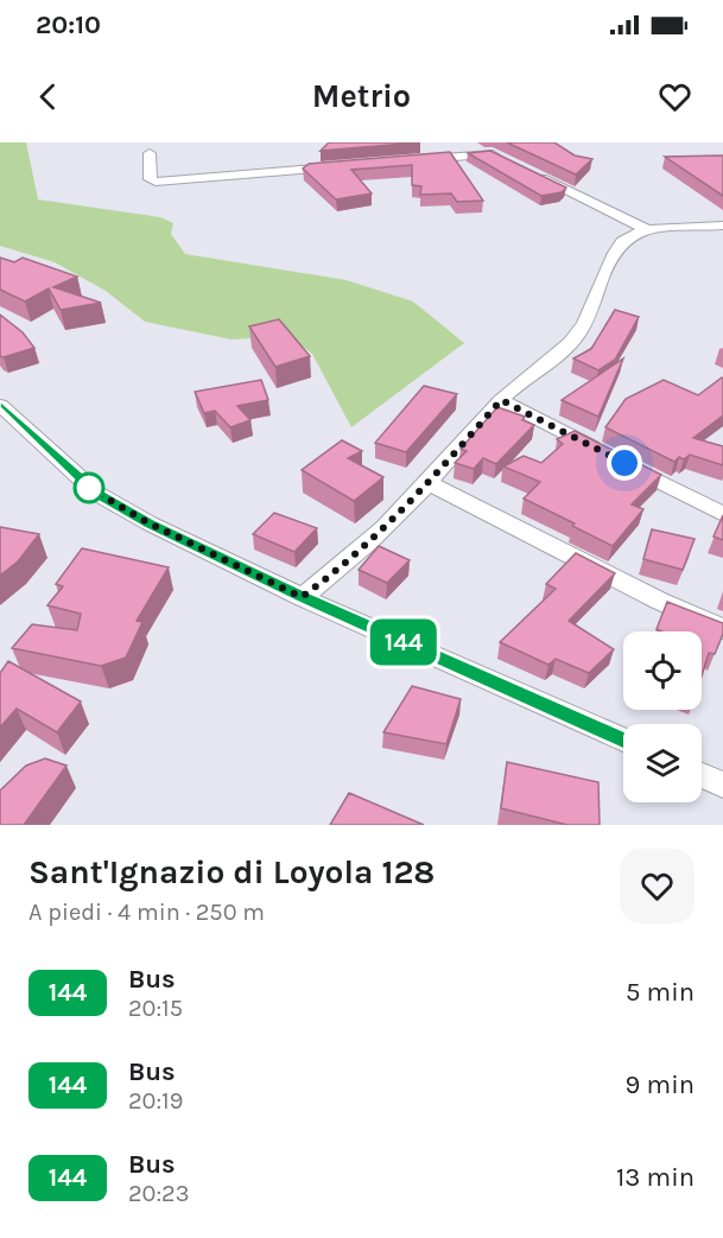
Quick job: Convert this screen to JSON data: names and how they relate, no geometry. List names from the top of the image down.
{
  "lines": ["bus line 144"],
  "page": {
    "status": "20:10",
    "header": "Metrio",
    "on_map": "144",
    "heading": ["Sant'Ignazio di Loyola 128", "A piedi · 4 min · 250 m"],
    "list": [
      {
        "mark": "144",
        "name": "Bus",
        "note": "20:15",
        "value": "5 min"
      },
      {
        "mark": "144",
        "name": "Bus",
        "note": "20:19",
        "value": "9 min"
      },
      {
        "mark": "144",
        "name": "Bus",
        "note": "20:23",
        "value": "13 min"
      }
    ]
  }
}
